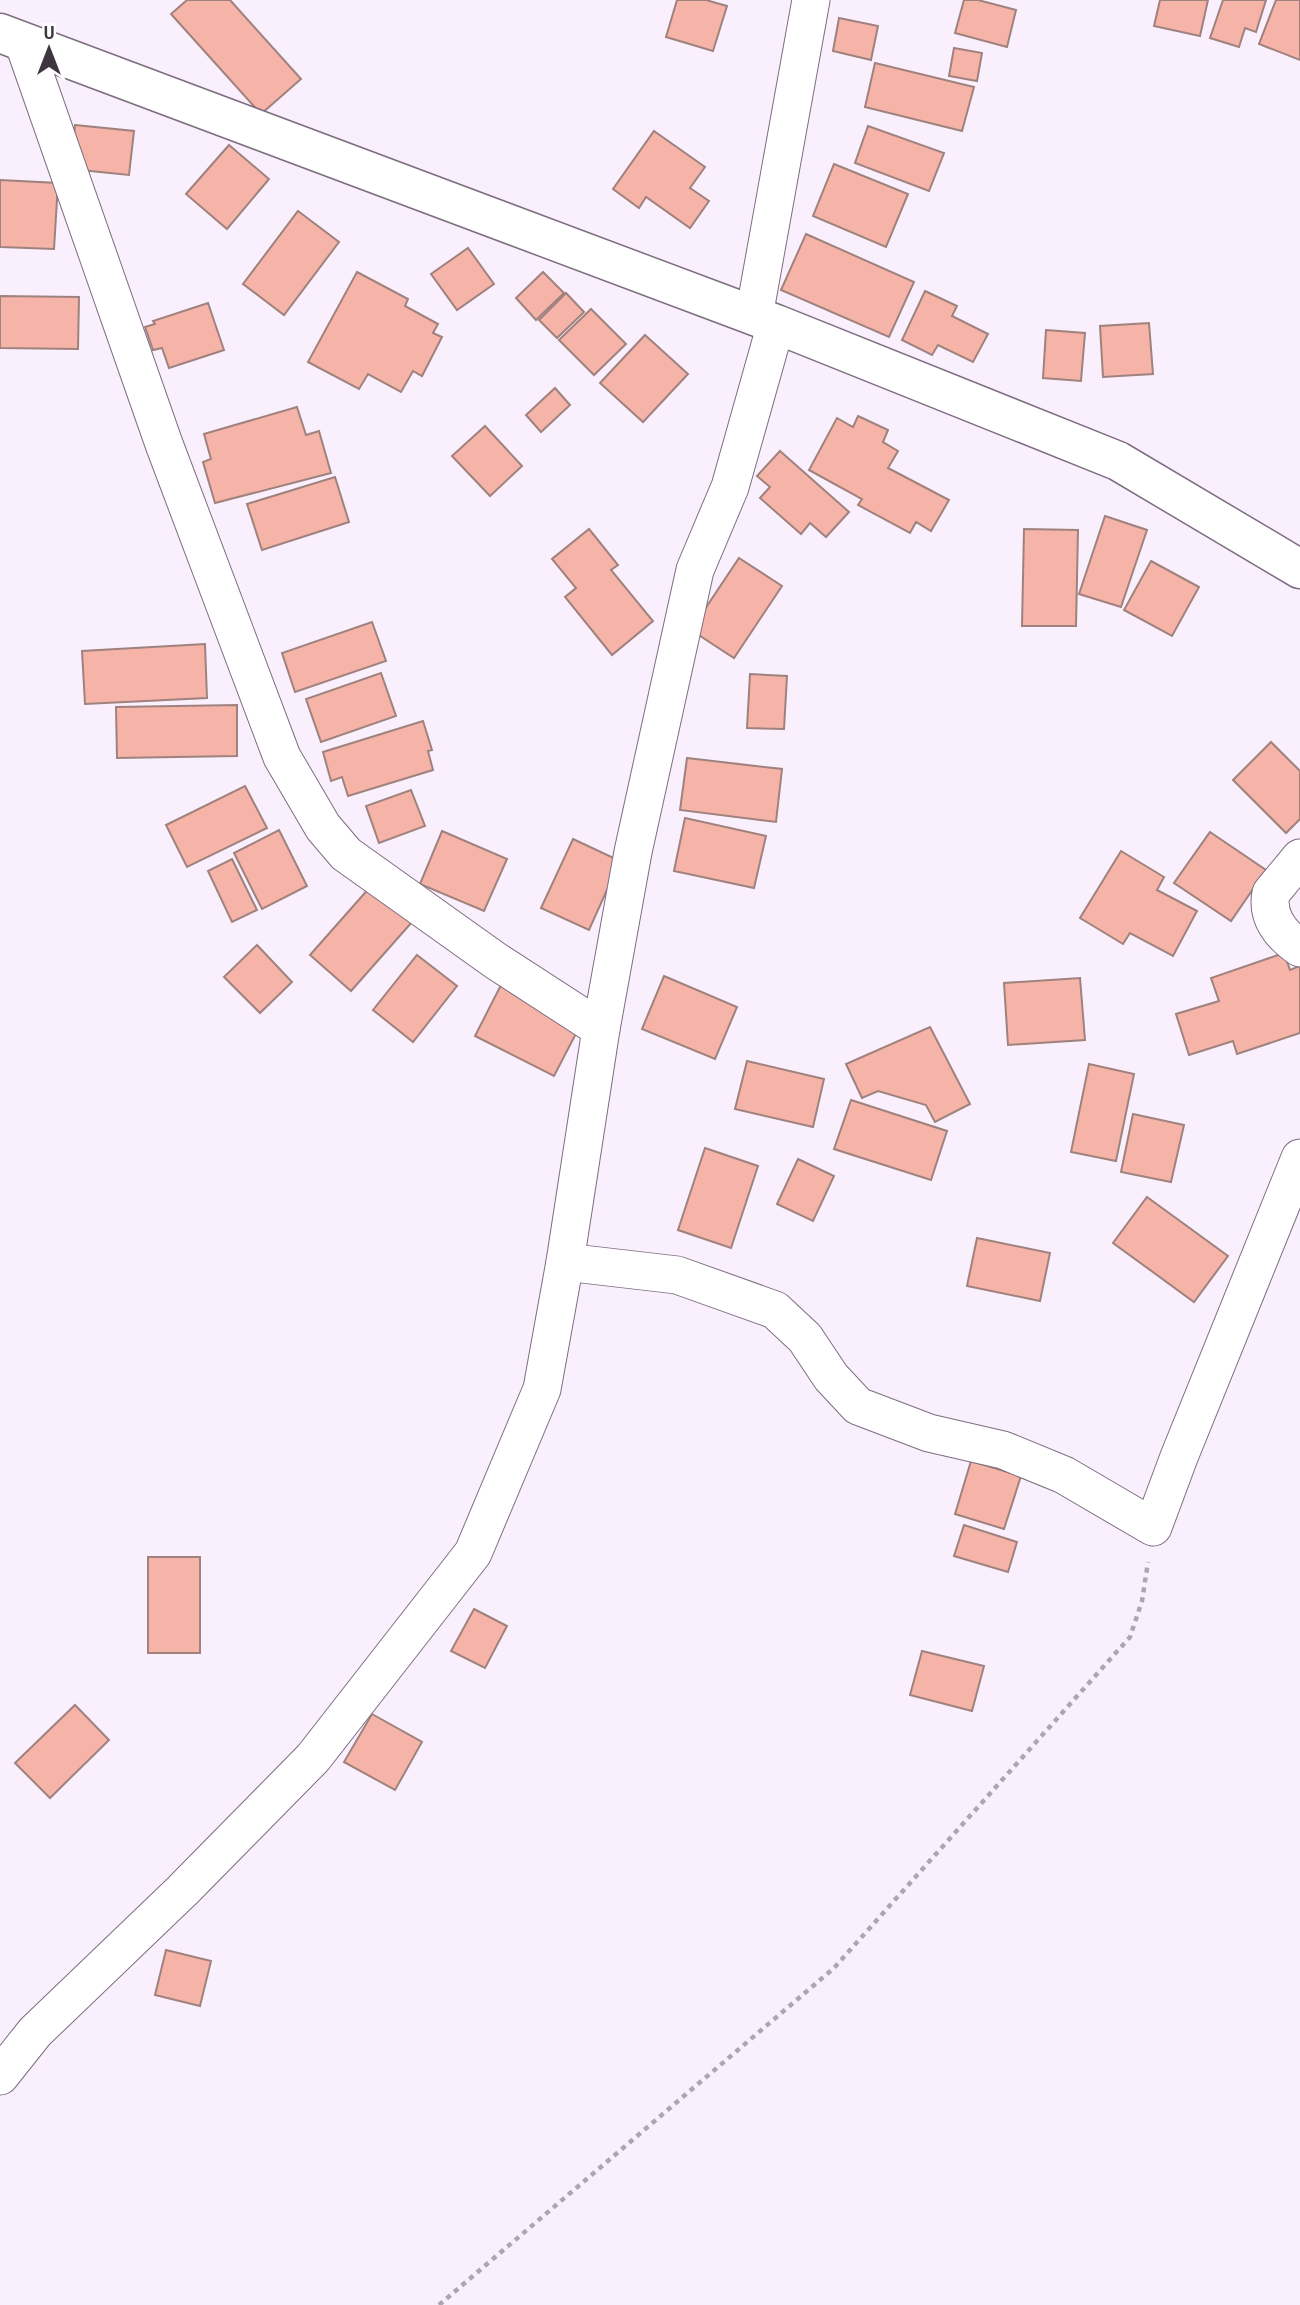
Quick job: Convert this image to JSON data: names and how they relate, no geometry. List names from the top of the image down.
{
  "north": "top"
}
